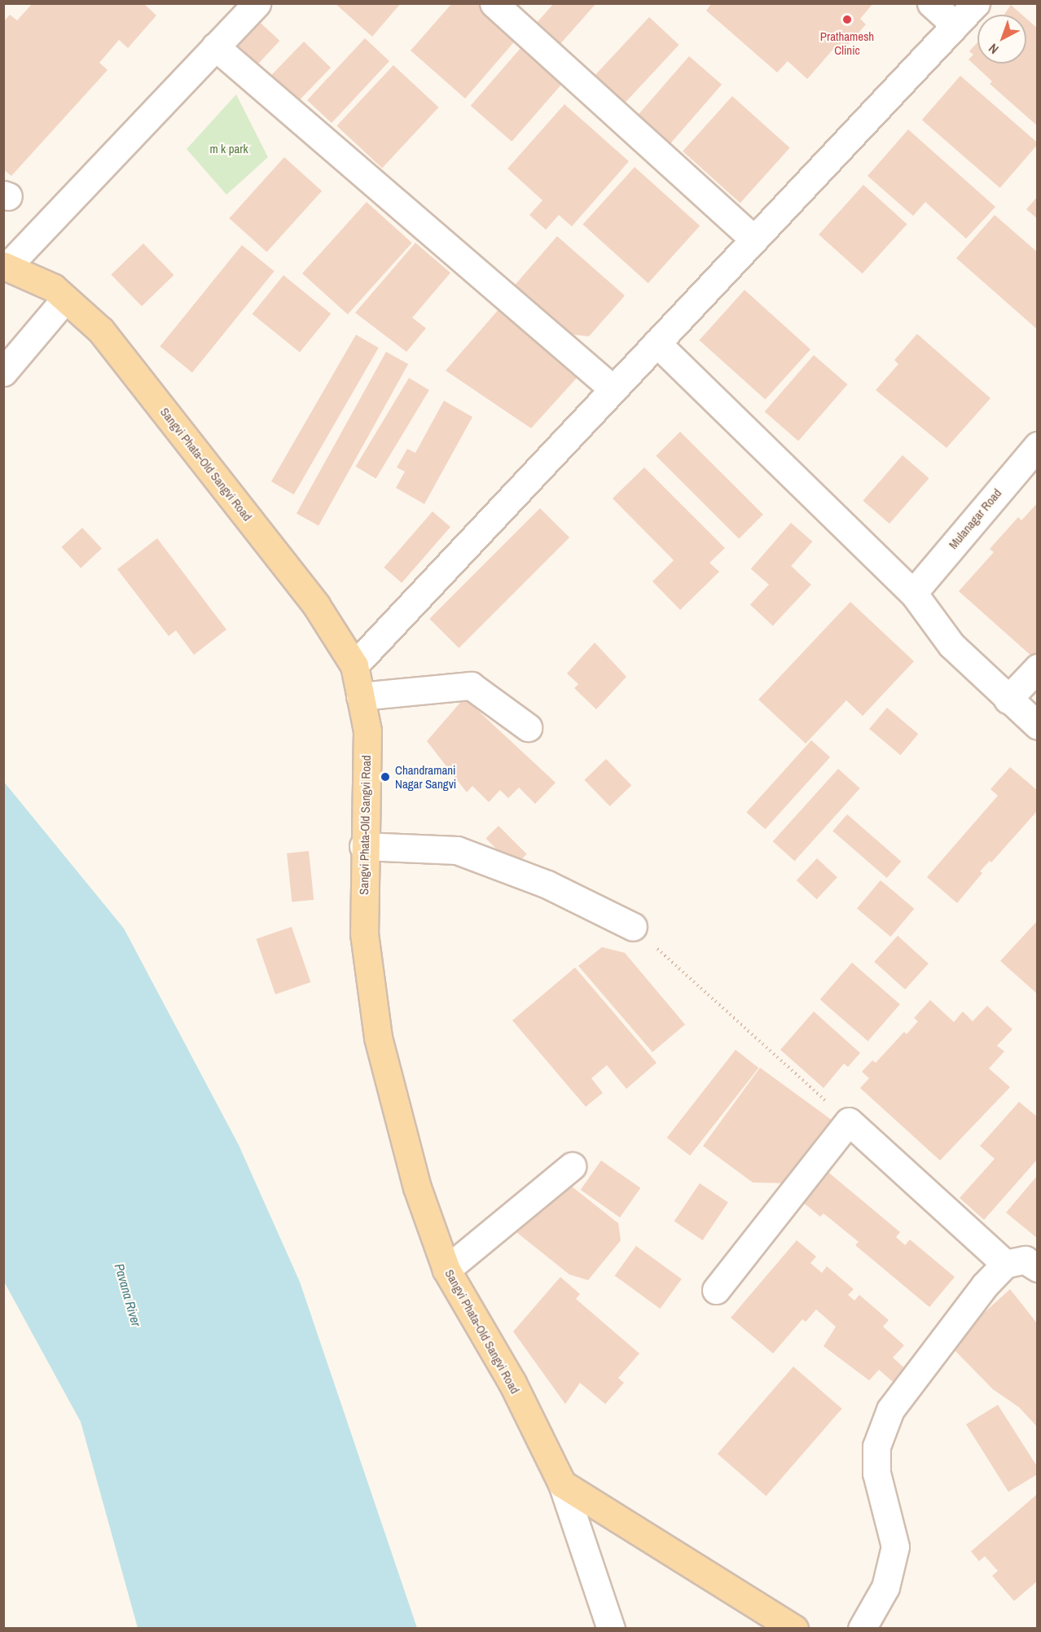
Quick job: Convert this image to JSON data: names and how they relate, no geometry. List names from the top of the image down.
{
  "streets": {
    "main road": ["Sangvi Phata-Old Sangvi Road"],
    "street": ["Mulanagar Road"]
  },
  "water": ["Pavana River"],
  "parks": ["m k park"],
  "places": ["Prathamesh Clinic", "Chandramani Nagar Sangvi"],
  "north": "bottom left"
}
